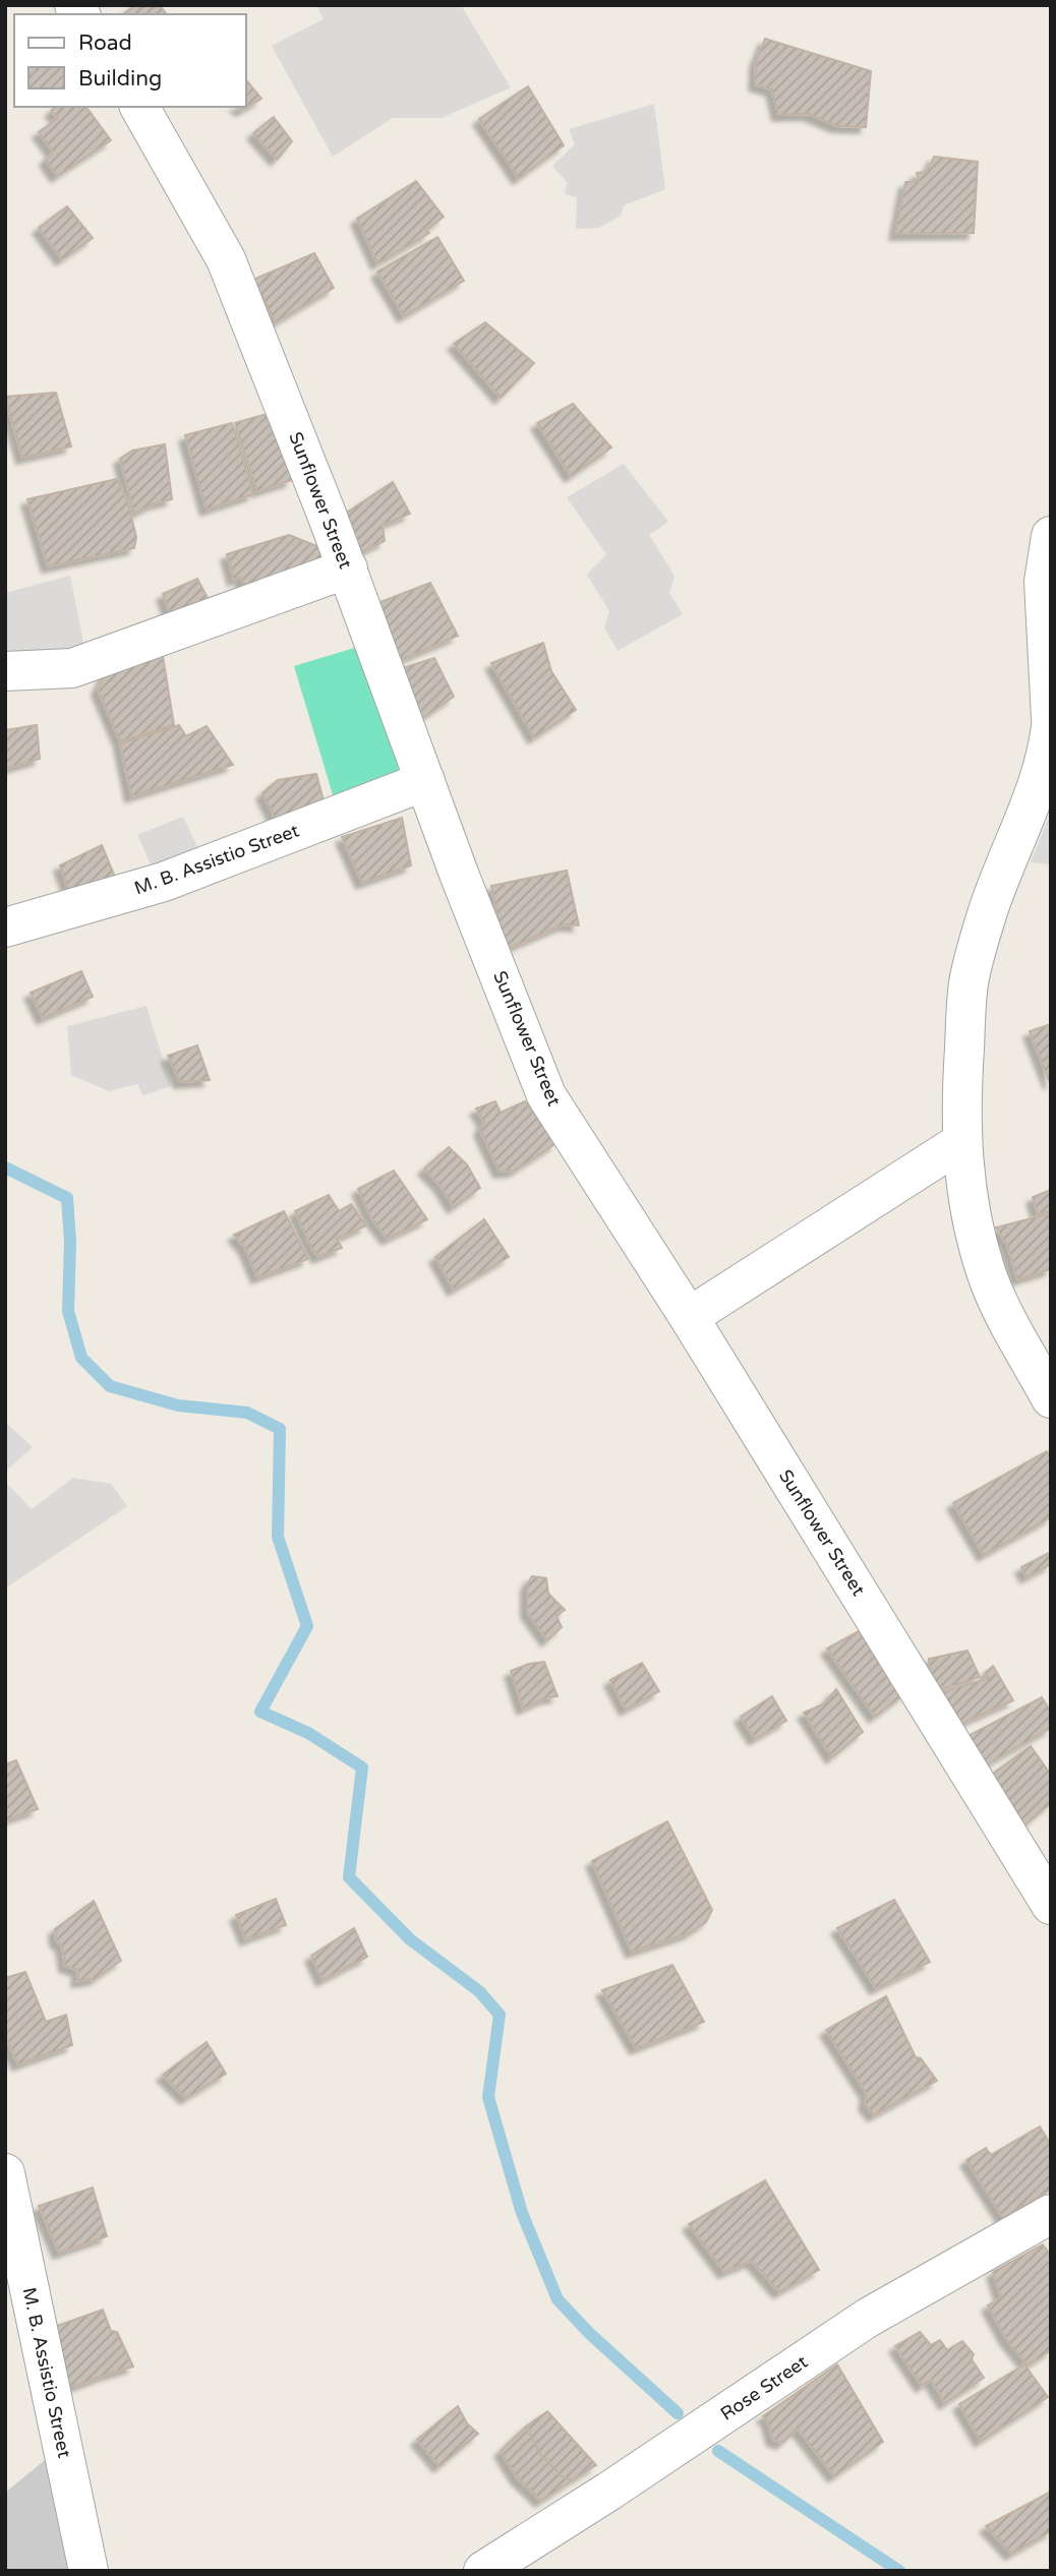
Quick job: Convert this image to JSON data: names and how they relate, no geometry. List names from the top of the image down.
{
  "streets": {
    "street": ["Sunflower Street", "M. B. Assistio Street", "Rose Street"]
  },
  "crossings": [
    ["Sunflower Street", "M. B. Assistio Street"]
  ],
  "legend": ["Road", "Building"]
}
